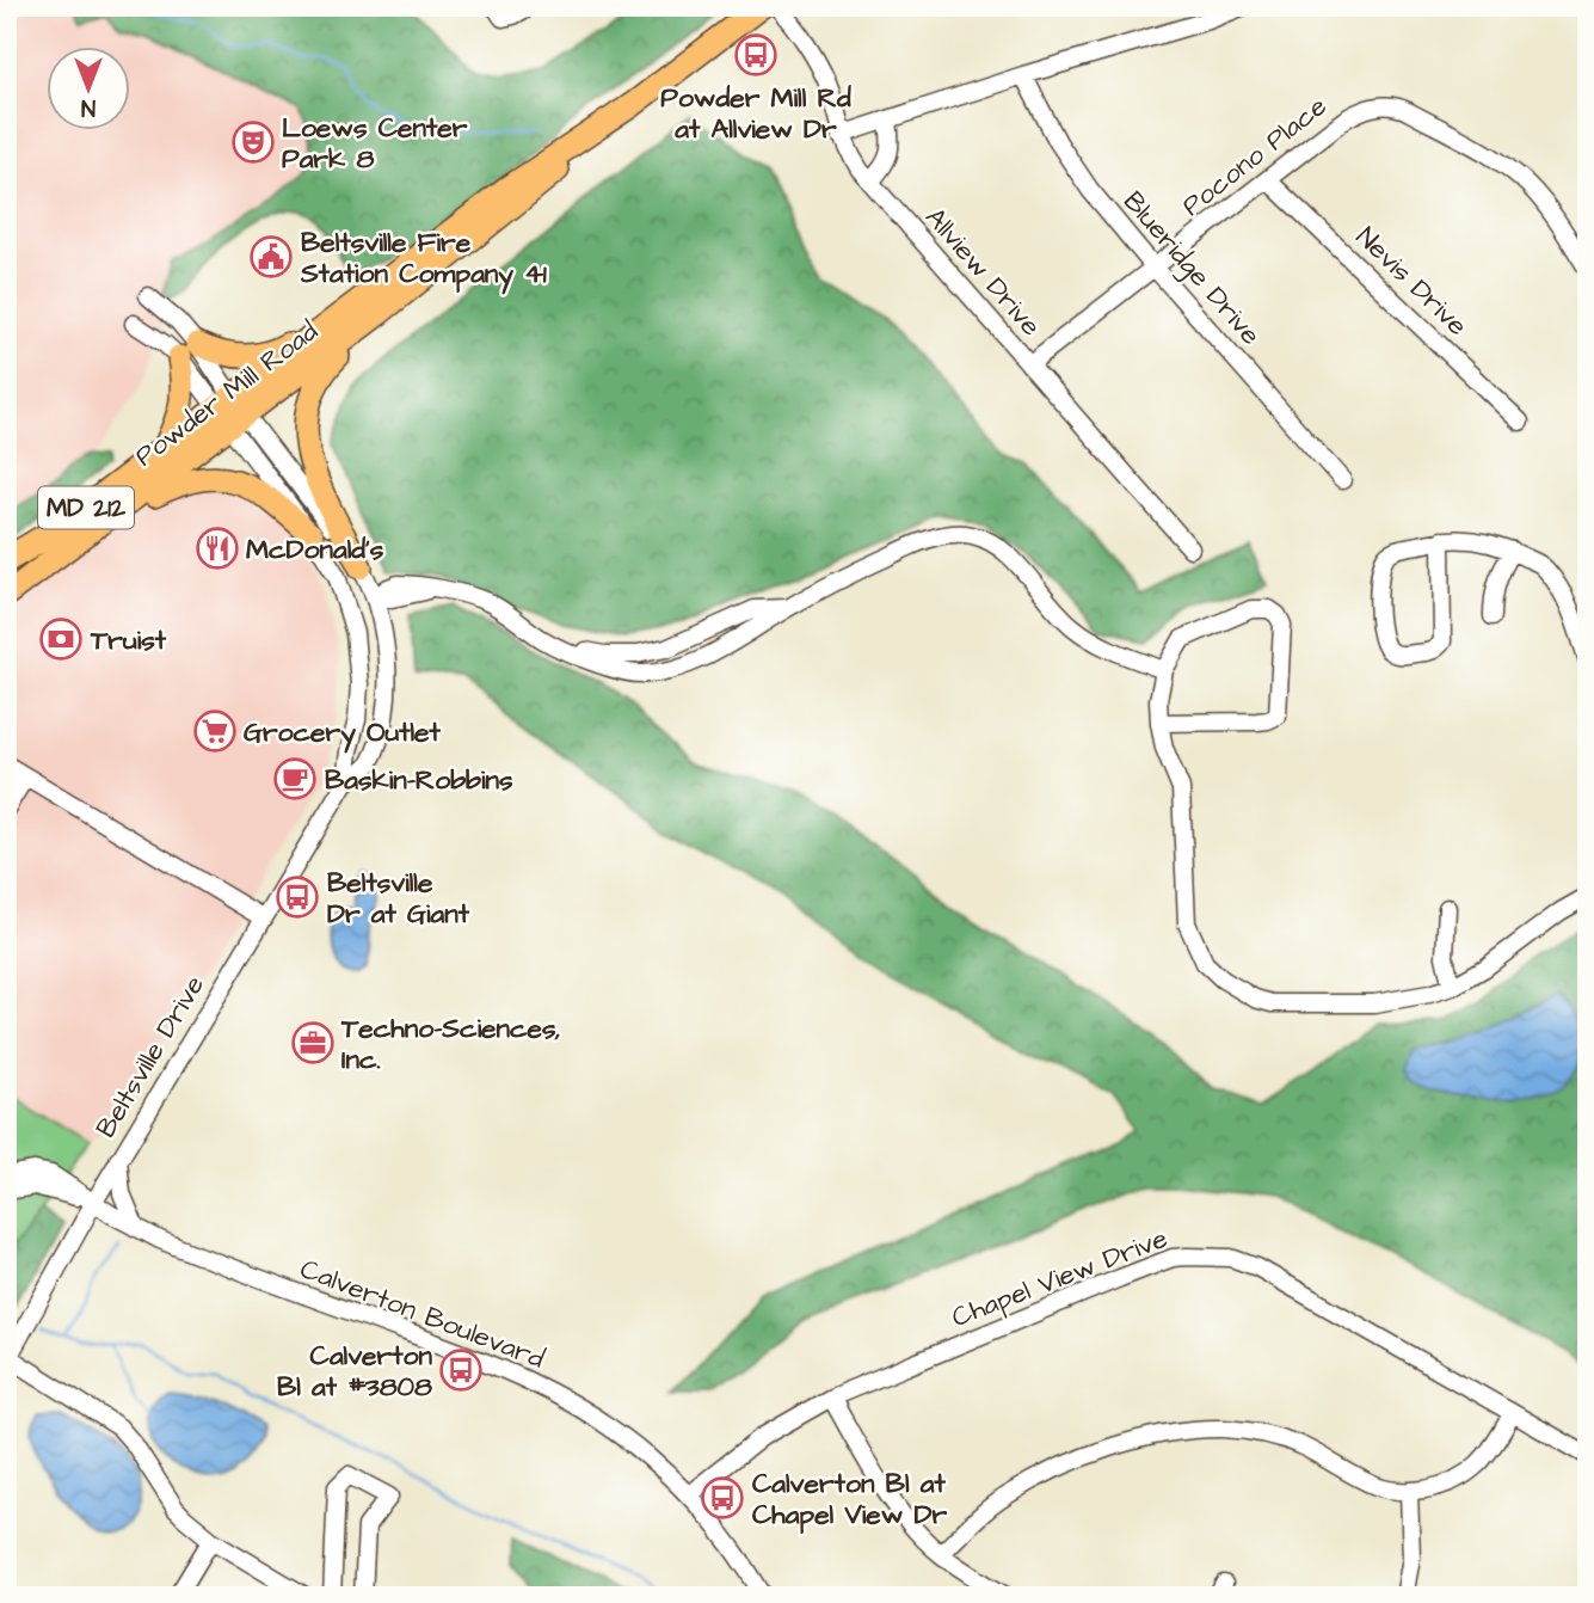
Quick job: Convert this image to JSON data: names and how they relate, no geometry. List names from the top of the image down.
{
  "streets": {
    "main road": ["Powder Mill Road", "MD 212"],
    "street": [
      "Pocono Place",
      "Blueridge Drive",
      "Allview Drive",
      "Nevis Drive",
      "Beltsville Drive",
      "Chapel View Drive",
      "Calverton Boulevard"
    ]
  },
  "crossings": [
    ["Pocono Place", "Blueridge Drive"],
    ["Pocono Place", "Allview Drive"],
    ["Pocono Place", "Nevis Drive"],
    ["Powder Mill Road", "Beltsville Drive"],
    ["Beltsville Drive", "Calverton Boulevard"],
    ["Chapel View Drive", "Calverton Boulevard"]
  ],
  "places": {
    "bus stop": [
      "Powder Mill Rd at Allview Dr",
      "Beltsville Dr at Giant",
      "Calverton Bl at #3808",
      "Calverton Bl at Chapel View Dr"
    ],
    "theatre": ["Loews Center Park 8"],
    "public building": ["Beltsville Fire Station Company 41"],
    "restaurant": ["McDonald's"],
    "bank": ["Truist"],
    "supermarket": ["Grocery Outlet"],
    "cafe": ["Baskin-Robbins"],
    "office": ["Techno-Sciences, Inc."]
  },
  "north": "bottom"
}
